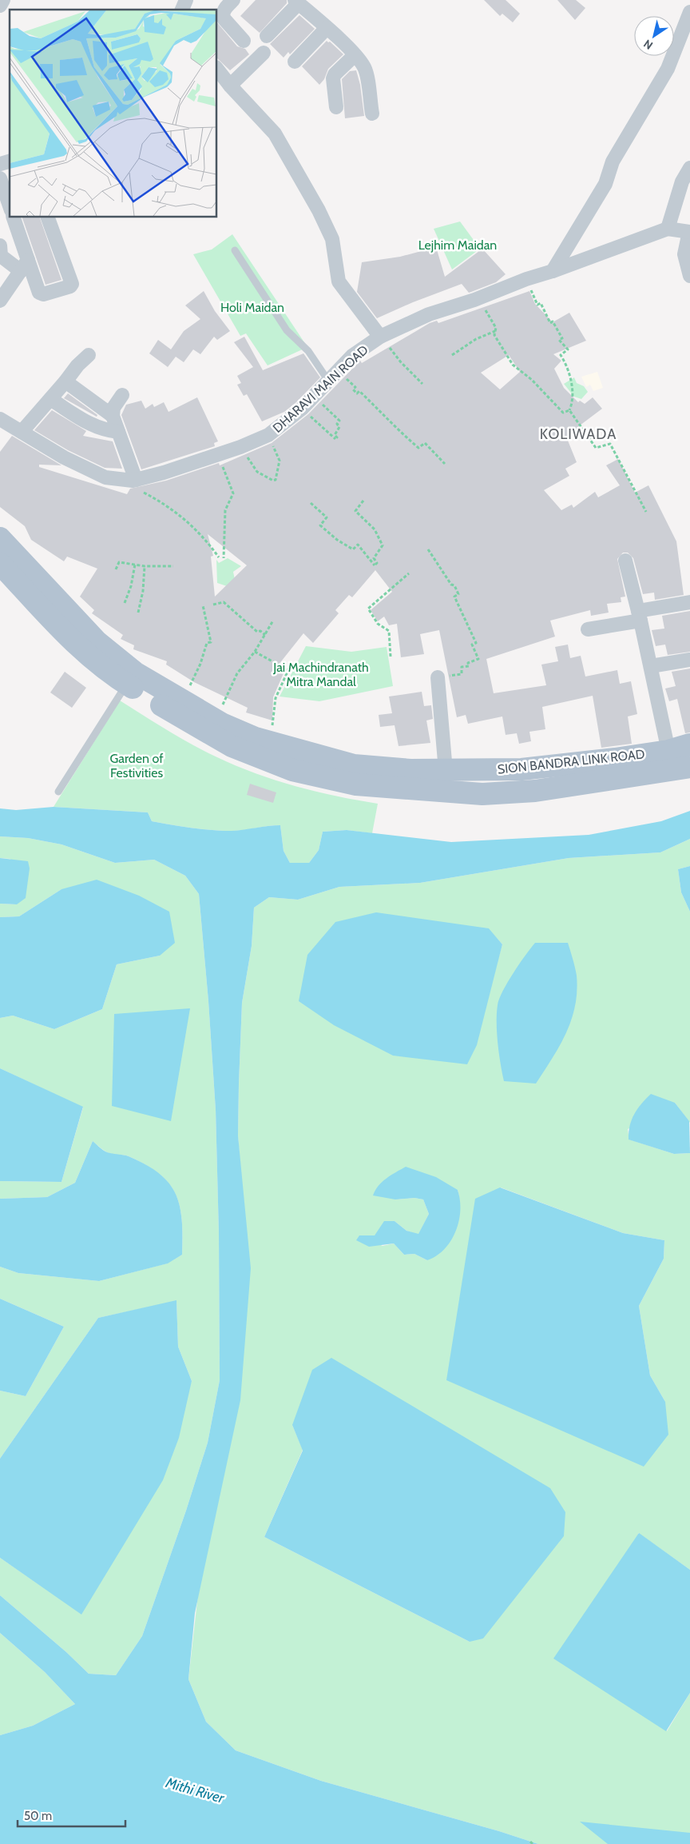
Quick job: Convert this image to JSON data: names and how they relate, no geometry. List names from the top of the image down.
{
  "streets": {
    "main road": ["SION BANDRA LINK ROAD"],
    "street": ["DHARAVI MAIN ROAD"]
  },
  "districts": ["KOLIWADA"],
  "water": ["Mithi River"],
  "parks": [
    "Lejhim Maidan",
    "Holi Maidan",
    "Jai Machindranath Mitra Mandal",
    "Garden of Festivities"
  ],
  "scale_bar": "50 m",
  "north": "bottom left"
}
